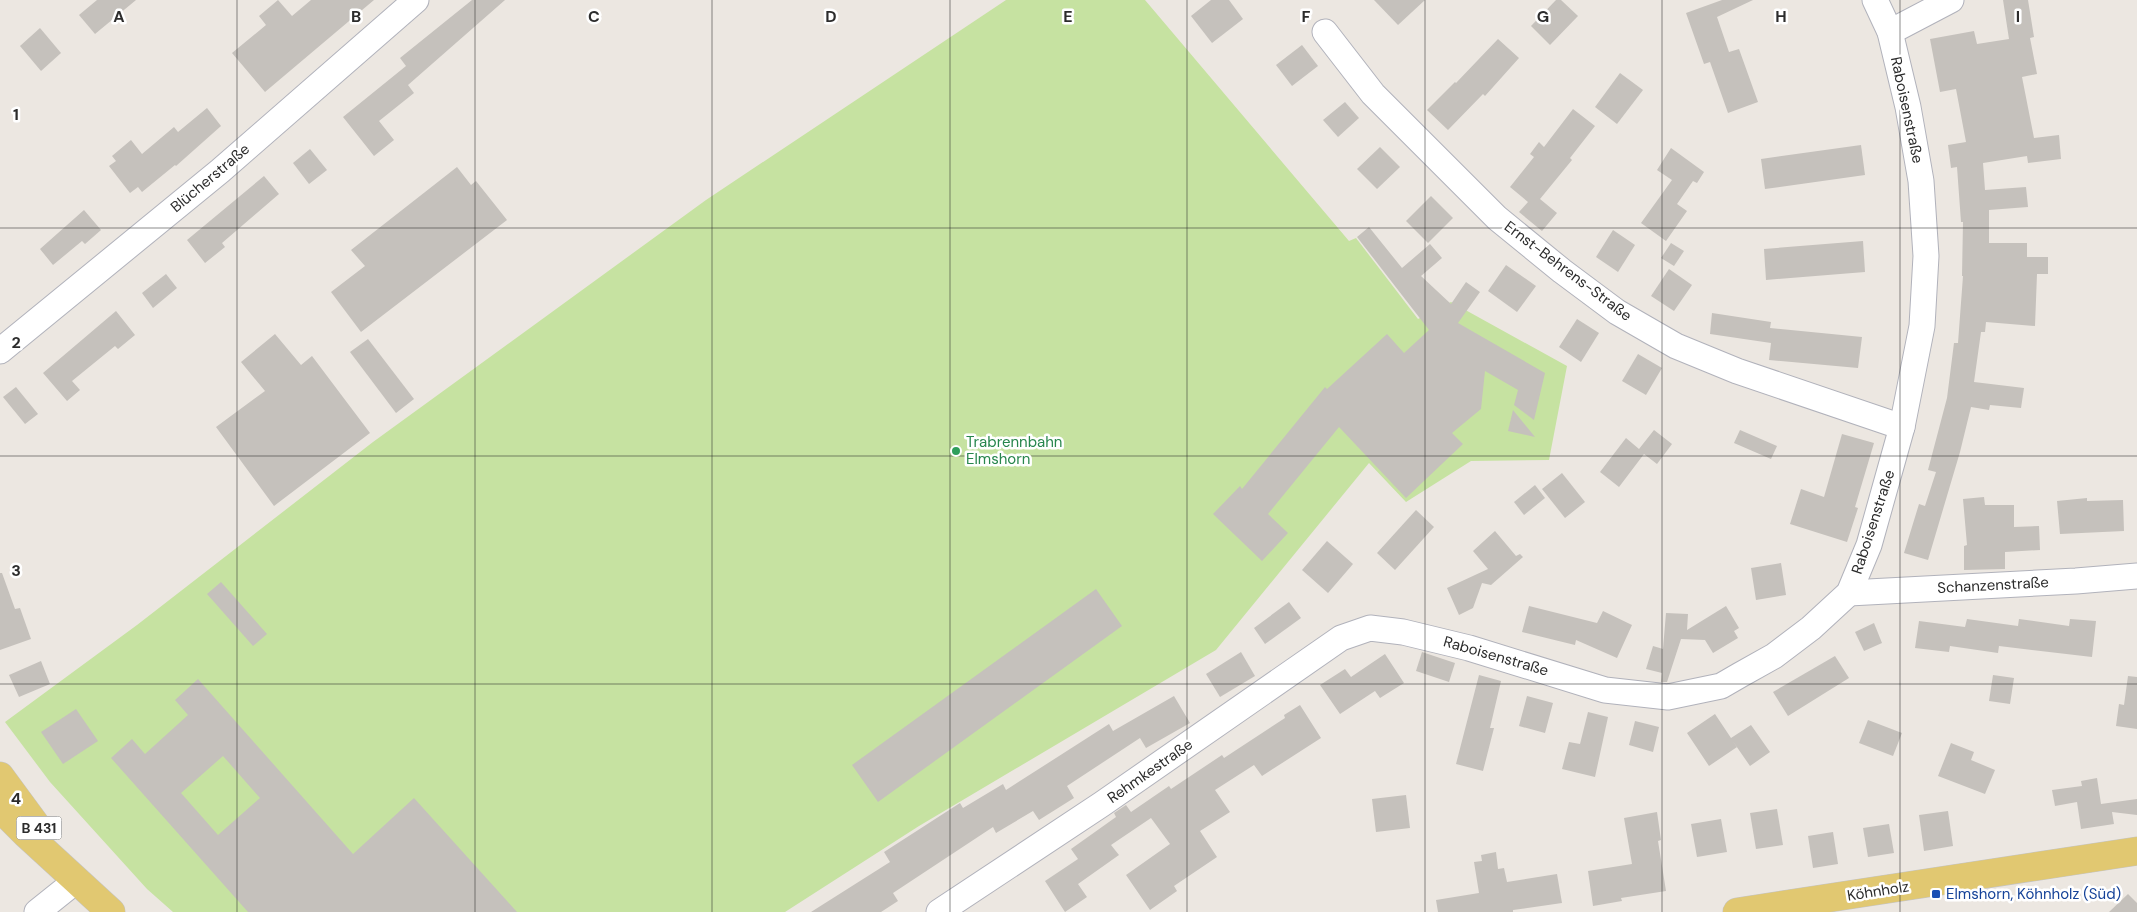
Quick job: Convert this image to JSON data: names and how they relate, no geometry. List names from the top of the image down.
{
  "streets": {
    "main road": ["B 431", "Köhnholz"],
    "street": [
      "Raboisenstraße",
      "Blücherstraße",
      "Ernst-Behrens-Straße",
      "Schanzenstraße",
      "Rehmkestraße"
    ]
  },
  "crossings": [
    ["Raboisenstraße", "Ernst-Behrens-Straße"],
    ["Raboisenstraße", "Schanzenstraße"],
    ["Raboisenstraße", "Rehmkestraße"]
  ],
  "places": {
    "other": ["Trabrennbahn Elmshorn"],
    "transit": ["Elmshorn, Köhnholz (Süd)"]
  },
  "grid": {
    "columns": [
      "A",
      "B",
      "C",
      "D",
      "E",
      "F",
      "G",
      "H",
      "I"
    ],
    "rows": [
      "1",
      "2",
      "3",
      "4"
    ]
  }
}
